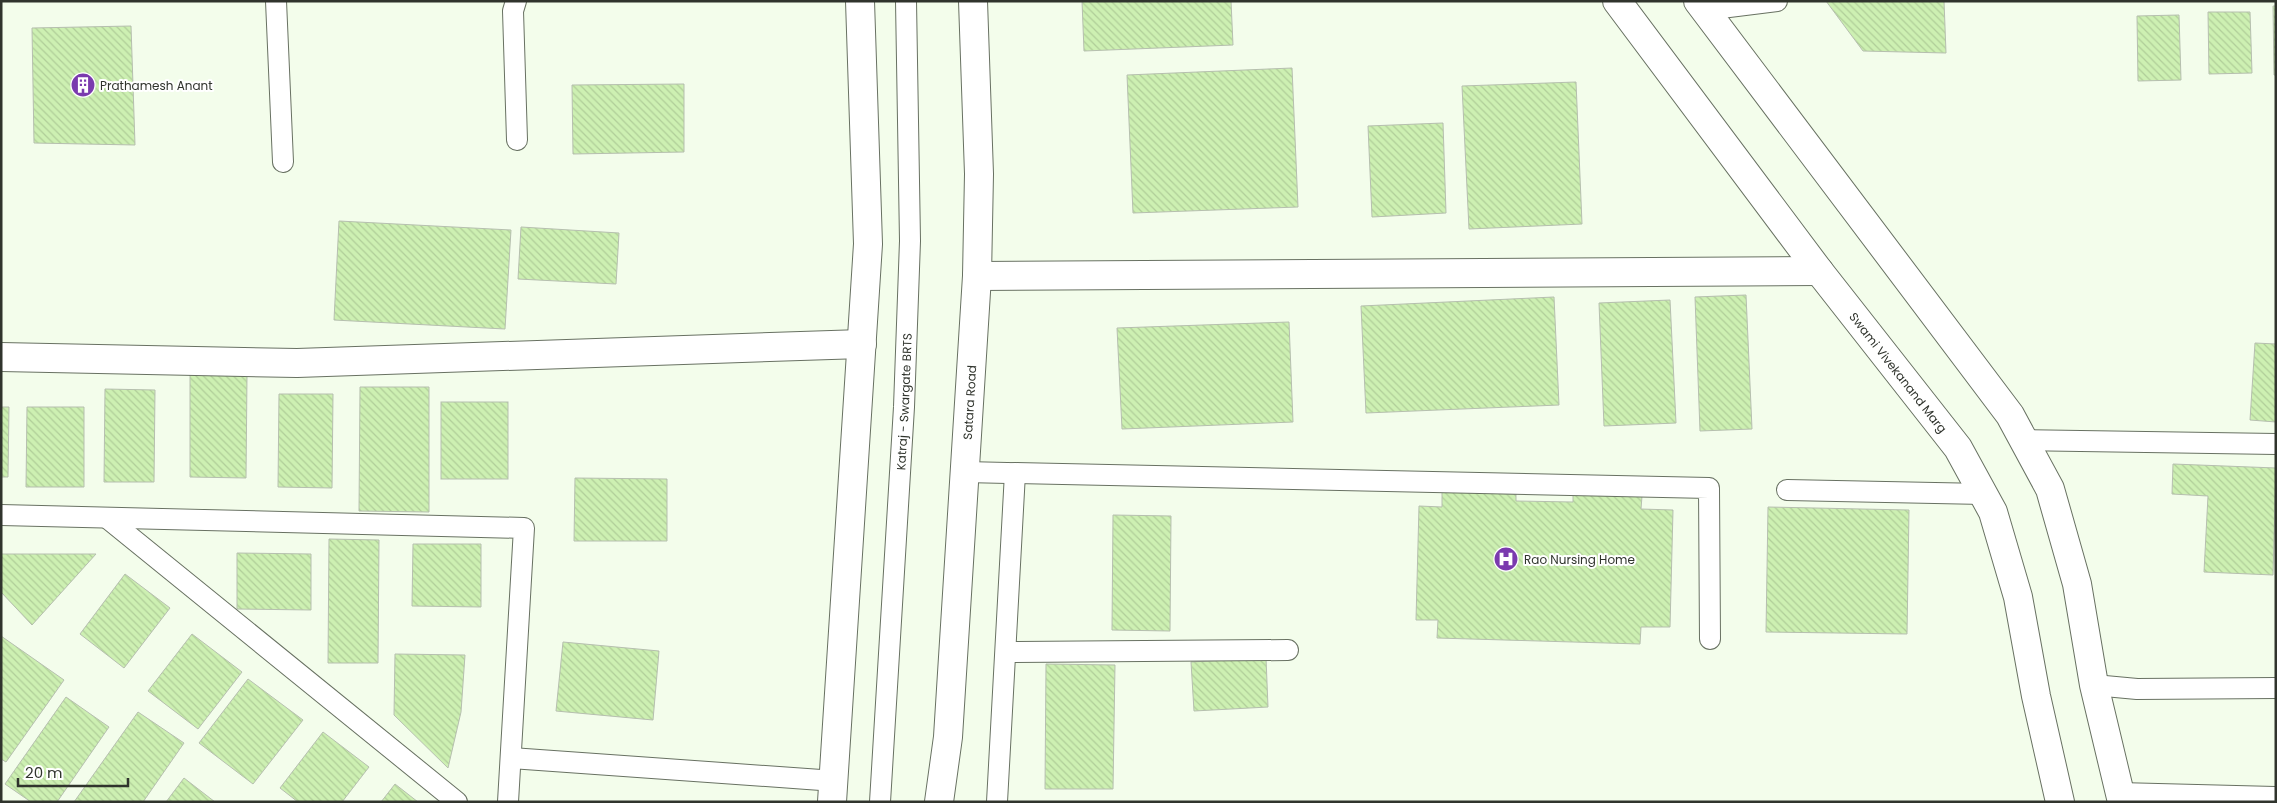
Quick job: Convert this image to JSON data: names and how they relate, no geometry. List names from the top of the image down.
{
  "streets": {
    "main road": ["Swami Vivekanand Marg", "Satara Road"],
    "lane": ["Katraj - Swargate BRTS"]
  },
  "places": {
    "building": ["Prathamesh Anant"],
    "hospital": ["Rao Nursing Home"]
  },
  "scale_bar": "20 m"
}
